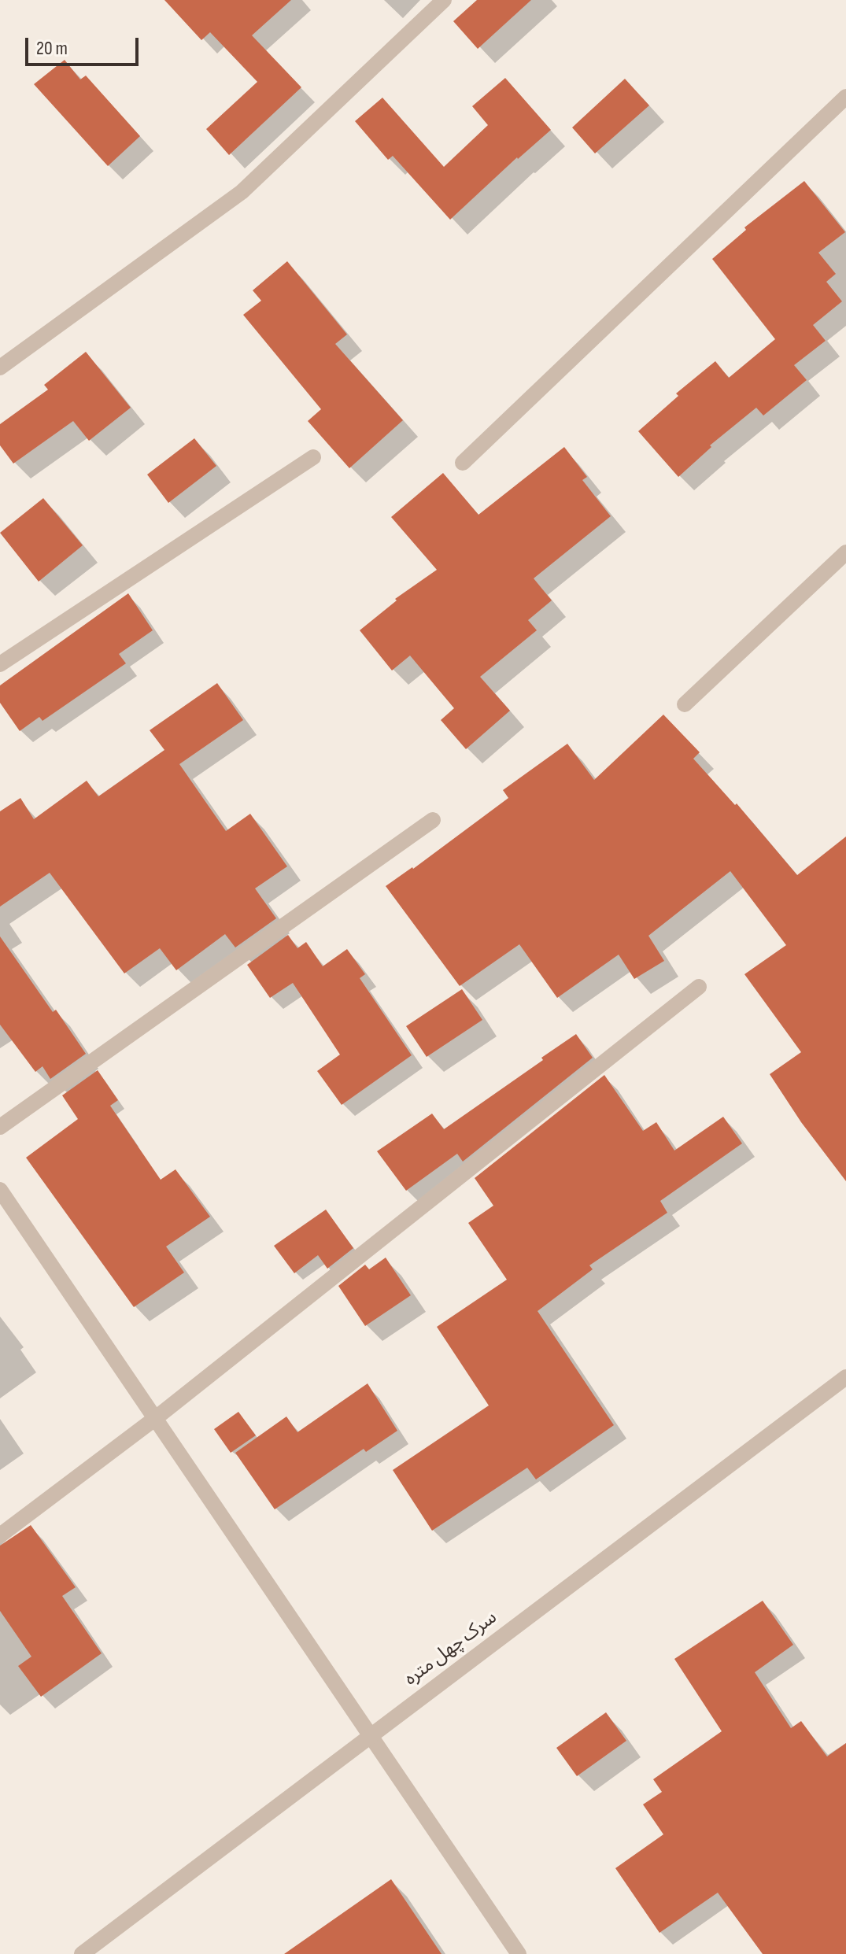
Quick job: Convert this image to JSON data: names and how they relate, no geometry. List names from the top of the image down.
{
  "streets": {
    "street": ["سرک چهل متره"]
  },
  "scale_bar": "20 m"
}
